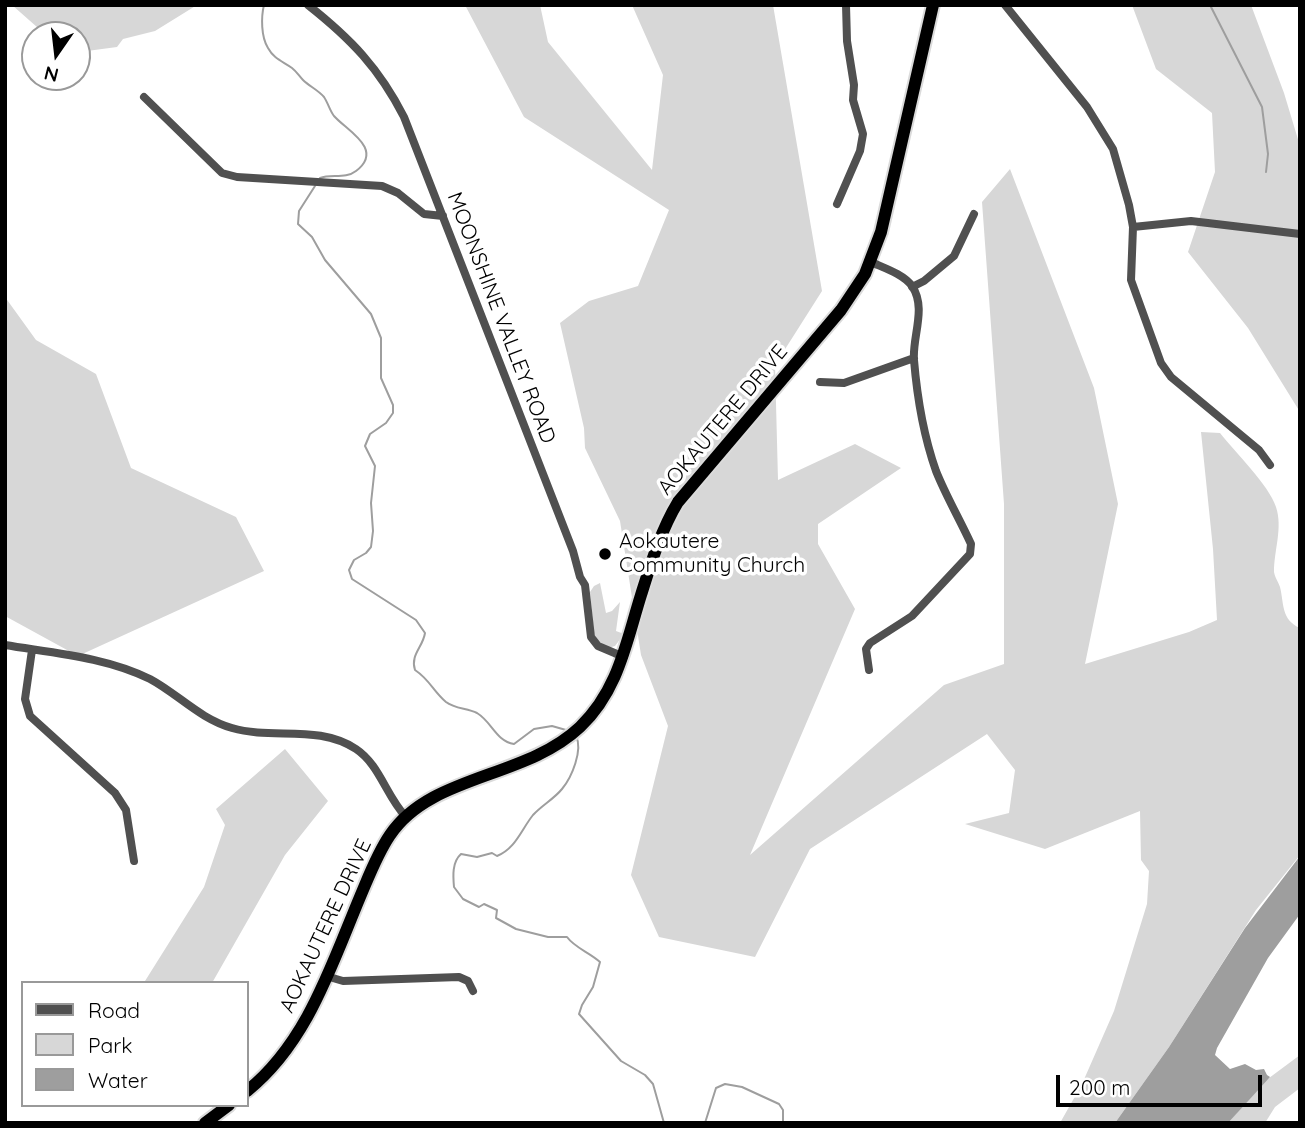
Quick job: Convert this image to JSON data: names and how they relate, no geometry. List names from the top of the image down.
{
  "streets": {
    "highway": ["AOKAUTERE DRIVE"],
    "street": ["MOONSHINE VALLEY ROAD"]
  },
  "crossings": [
    ["MOONSHINE VALLEY ROAD", "AOKAUTERE DRIVE"]
  ],
  "places": ["Aokautere Community Church"],
  "legend": ["Road", "Park", "Water"],
  "scale_bar": "200 m",
  "north": "bottom"
}
